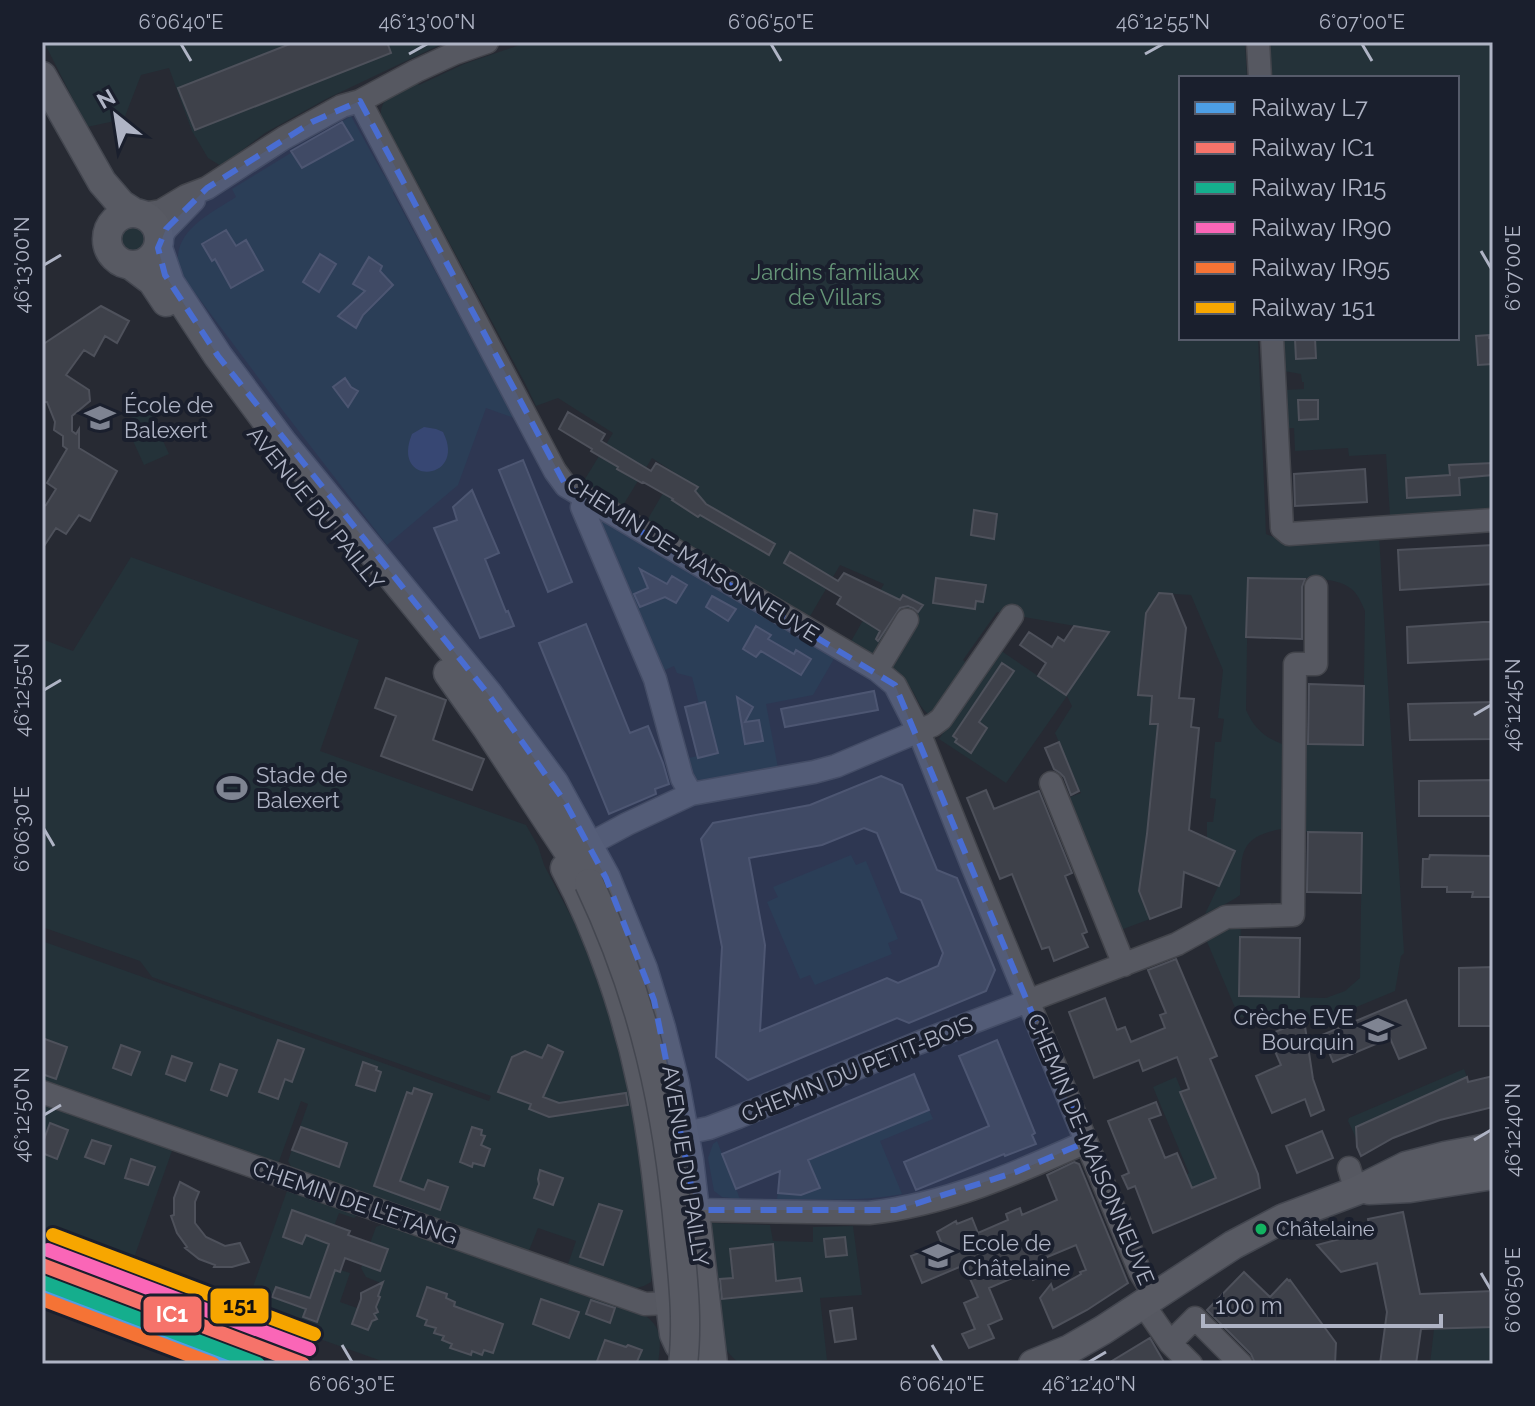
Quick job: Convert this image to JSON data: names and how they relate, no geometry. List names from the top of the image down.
{
  "streets": {
    "main road": ["AVENUE DU PAILLY"],
    "street": ["CHEMIN DE-MAISONNEUVE", "CHEMIN DU PETIT-BOIS", "CHEMIN DE L'ETANG"]
  },
  "crossings": [
    ["AVENUE DU PAILLY", "CHEMIN DU PETIT-BOIS"],
    ["AVENUE DU PAILLY", "CHEMIN DE L'ETANG"],
    ["CHEMIN DE-MAISONNEUVE", "CHEMIN DU PETIT-BOIS"]
  ],
  "parks": ["Jardins familiaux de Villars"],
  "places": {
    "school or university": ["École de Balexert", "Crèche EVE Bourquin", "Ecole de Châtelaine"],
    "sports": ["Stade de Balexert"],
    "other": ["Châtelaine"]
  },
  "lines": [
    "rail line 151",
    "rail line IR90",
    "rail line IC1",
    "rail line IR15",
    "rail line L7",
    "rail line IR95"
  ],
  "legend": [
    "Railway L7",
    "Railway IC1",
    "Railway IR15",
    "Railway IR90",
    "Railway IR95",
    "Railway 151"
  ],
  "scale_bar": "100 m",
  "north": "top left",
  "coordinates": [
    "6°06'40\"E",
    "46°13'00\"N",
    "6°06'50\"E",
    "46°12'55\"N",
    "6°07'00\"E",
    "46°12'45\"N",
    "6°06'30\"E",
    "46°12'50\"N",
    "46°12'40\"N"
  ]
}
